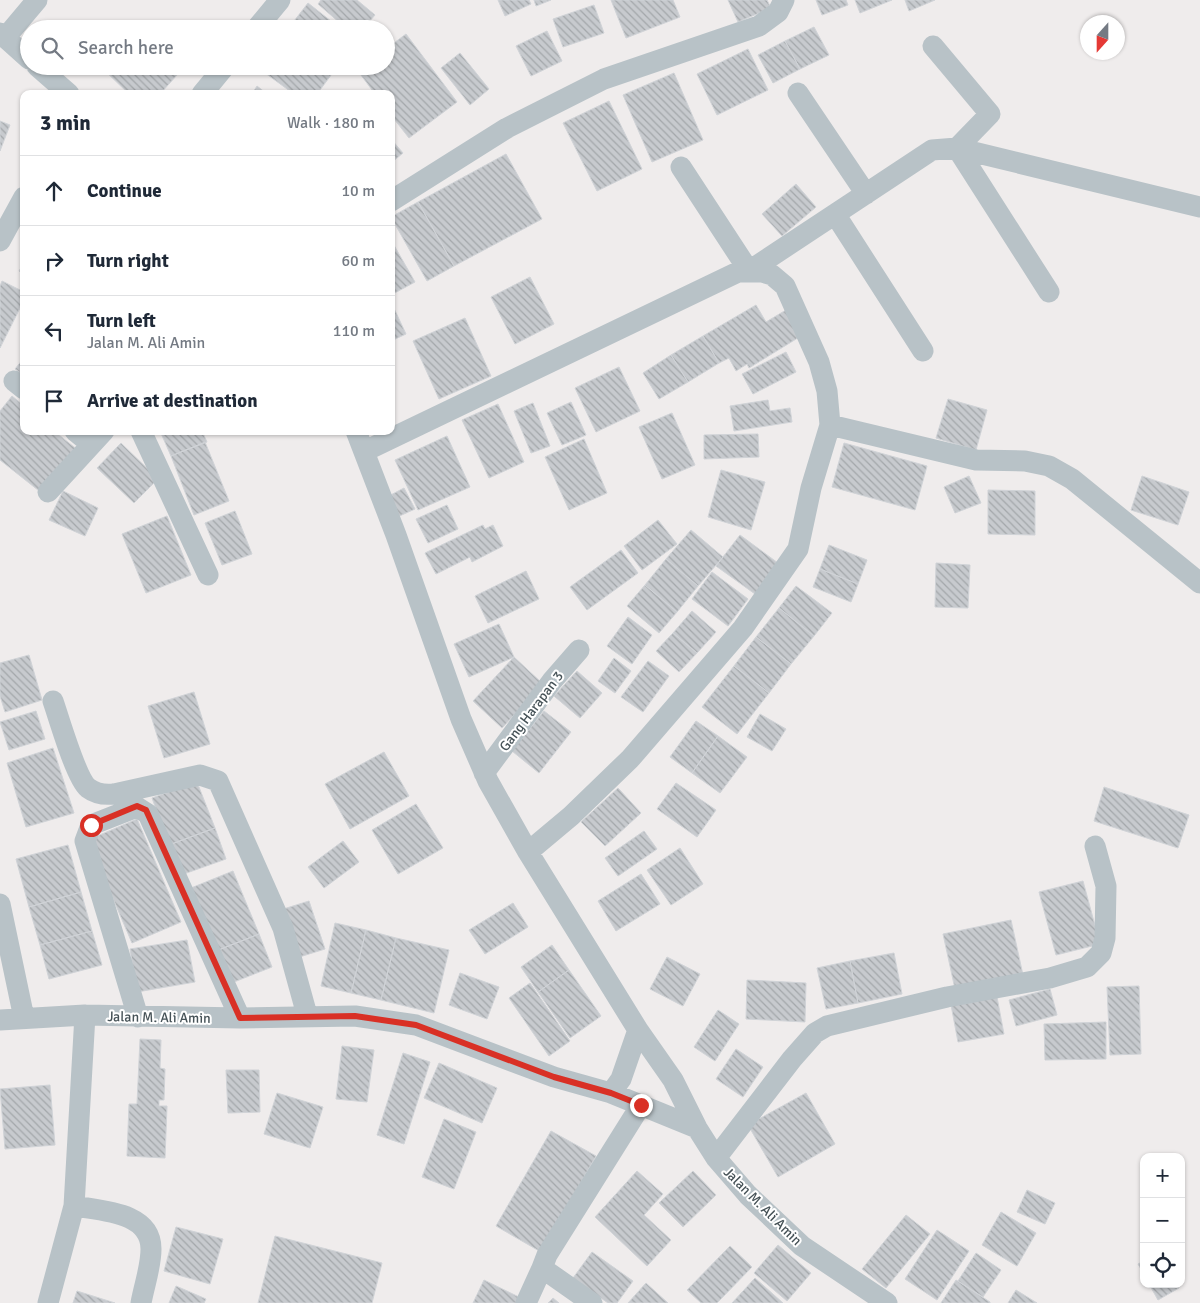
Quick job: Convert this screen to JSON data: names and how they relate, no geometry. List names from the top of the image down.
{
  "streets": {
    "street": ["Gang Harapan 3", "Jalan M. Ali Amin"]
  },
  "north": "bottom",
  "page": {
    "search": "Search here",
    "heading": ["3 min", "Walk · 180 m"],
    "list": [
      ["Continue", "10 m"],
      ["Turn right", "60 m"],
      ["Turn left", "Jalan M. Ali Amin", "110 m"],
      "Arrive at destination"
    ],
    "map_buttons": ["+", "−"]
  }
}
